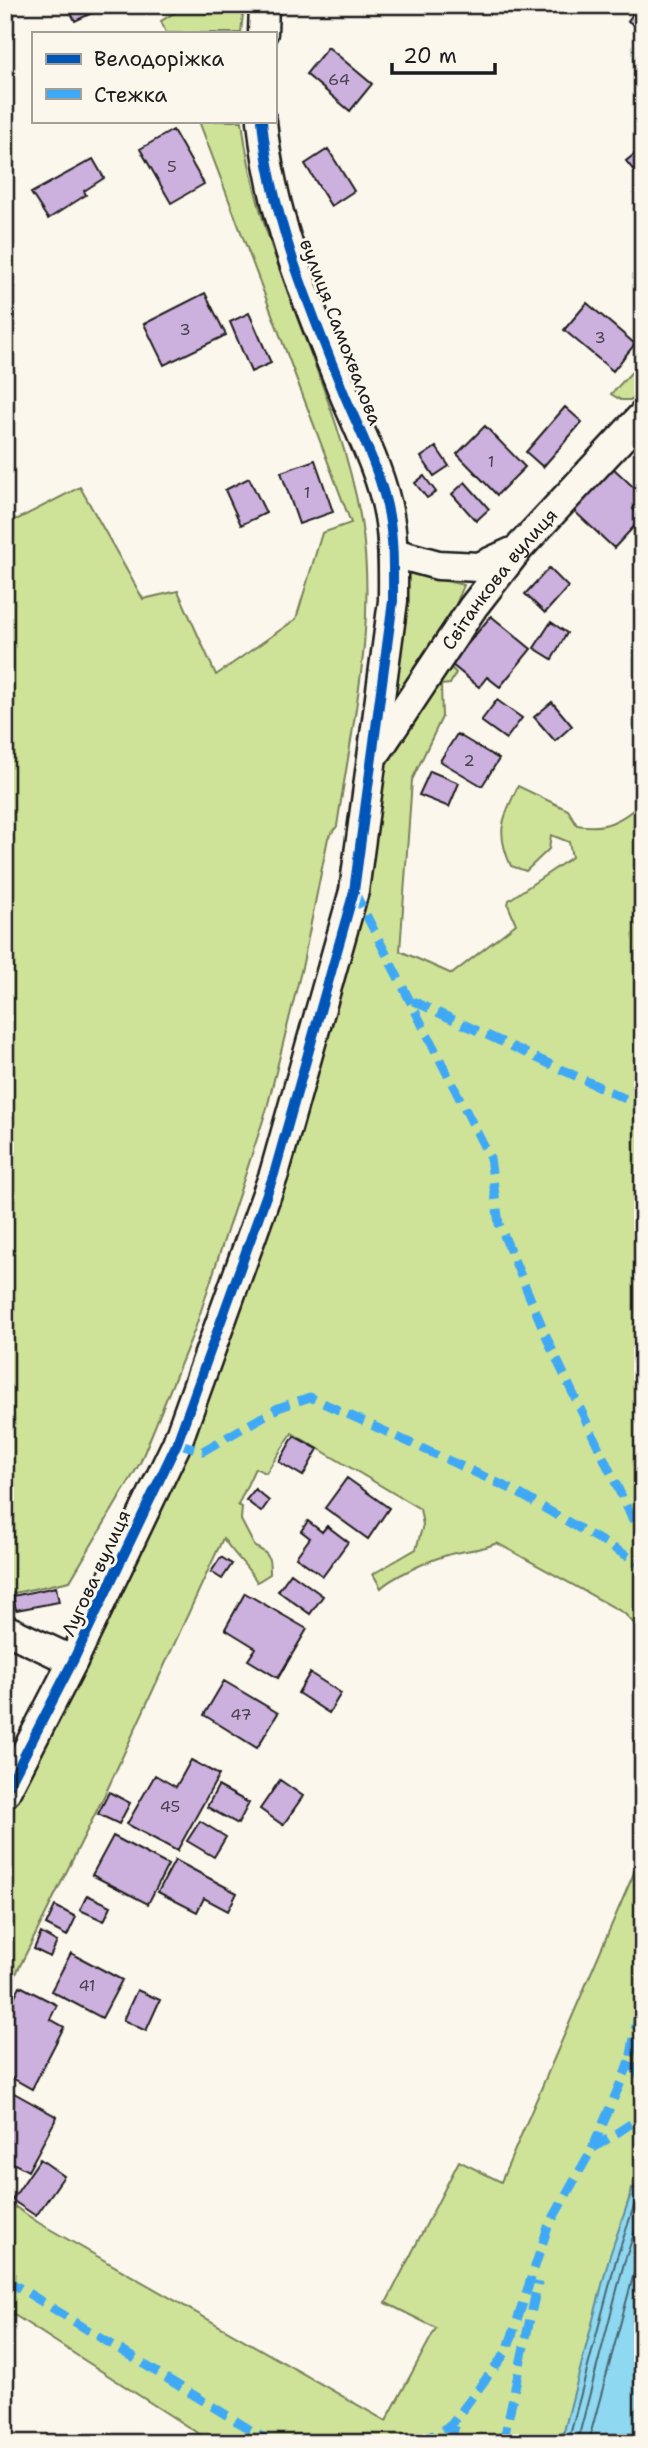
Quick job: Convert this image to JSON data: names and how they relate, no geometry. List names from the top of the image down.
{
  "streets": {
    "street": ["вулиця Самохвалова", "Світанкова вулиця", "Лугова вулиця"]
  },
  "crossings": [
    ["вулиця Самохвалова", "Світанкова вулиця"],
    ["вулиця Самохвалова", "Лугова вулиця"],
    ["Світанкова вулиця", "Лугова вулиця"]
  ],
  "house_numbers": [
    "64",
    "5",
    "3",
    "3",
    "1",
    "1",
    "2",
    "47",
    "45",
    "41"
  ],
  "legend": ["Велодоріжка", "Стежка"],
  "scale_bar": "20 m"
}
